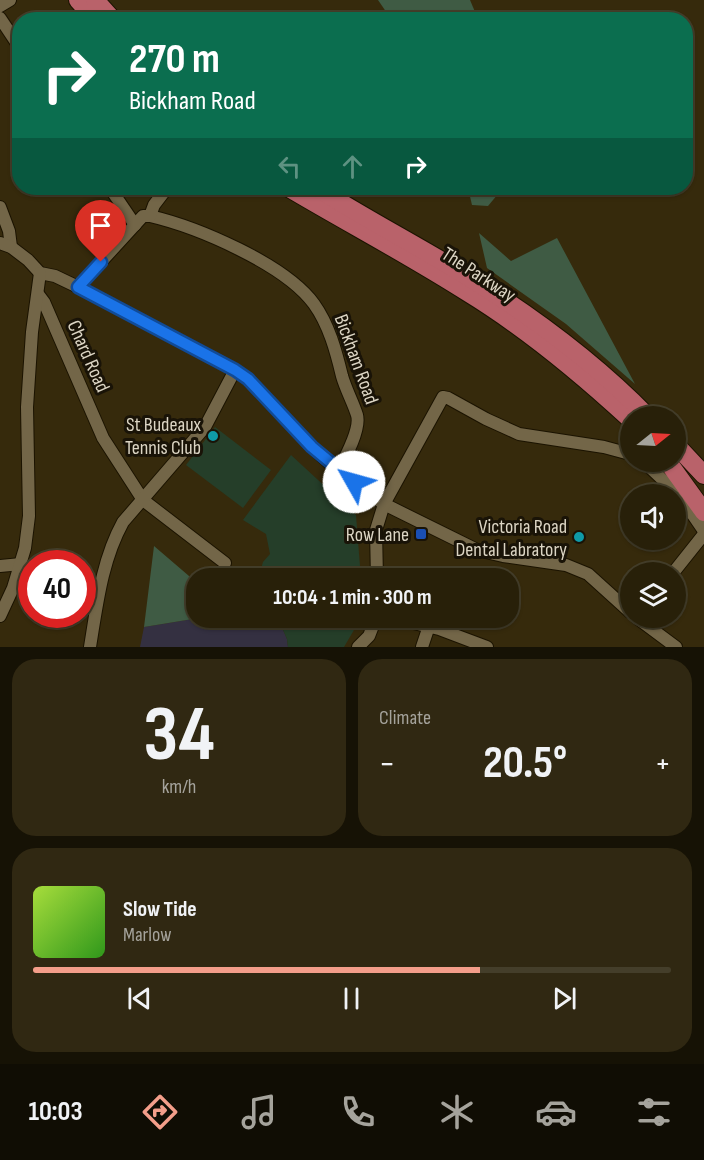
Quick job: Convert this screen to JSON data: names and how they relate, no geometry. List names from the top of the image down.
{
  "streets": {
    "highway": ["The Parkway"],
    "street": ["Chard Road", "Bickham Road"]
  },
  "places": {
    "other": ["St Budeaux Tennis Club", "Victoria Road Dental Labratory"],
    "transit": ["Row Lane"]
  },
  "north": "right",
  "page": {
    "turn": ["270 m", "Bickham Road"],
    "limit": "40",
    "trip": "10:04 · 1 min · 300 m",
    "tile": [
      ["34", "km/h"],
      "Climate"
    ],
    "heat": ["−", "20.5°", "+"],
    "song": ["Slow Tide", "Marlow"],
    "tabs": "10:03"
  }
}
